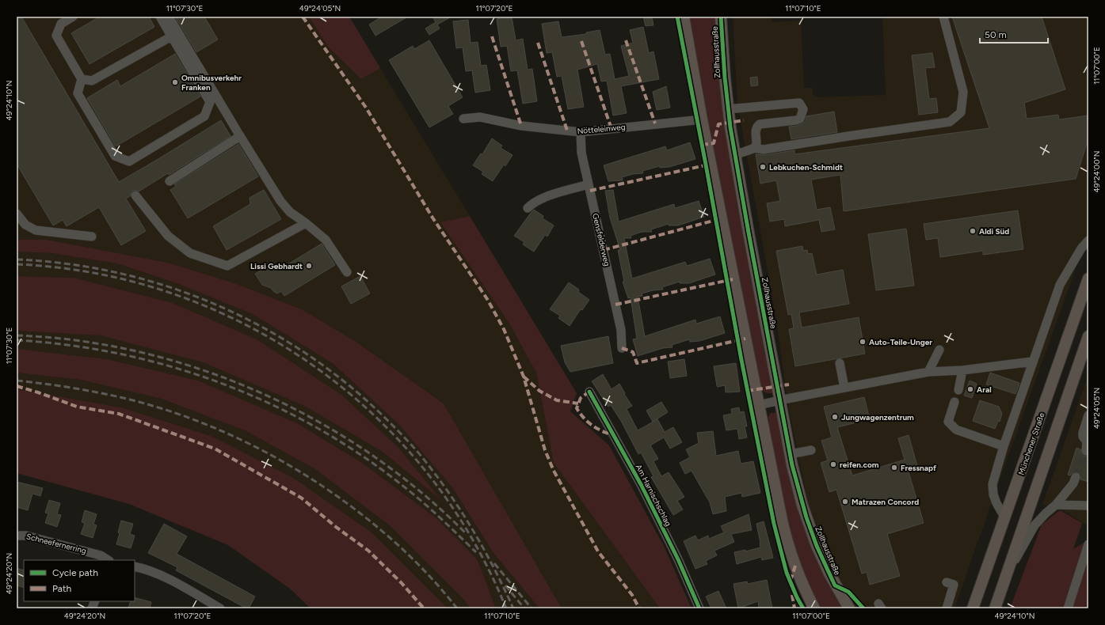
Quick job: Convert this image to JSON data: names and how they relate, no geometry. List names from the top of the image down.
{
  "streets": {
    "main road": ["Zollhausstraße", "Münchener Straße"],
    "street": [
      "Nötteleinweg",
      "Gensfelderweg",
      "Am Harnischschlag",
      "Schneefernerring"
    ]
  },
  "crossings": [
    ["Nötteleinweg", "Gensfelderweg"]
  ],
  "places": [
    "Omnibusverkehr Franken",
    "Lebkuchen-Schmidt",
    "Aldi Süd",
    "Lissi Gebhardt",
    "Auto-Teile-Unger",
    "Aral",
    "Jungwagenzentrum",
    "reifen.com",
    "Fressnapf",
    "Matrazen Concord"
  ],
  "legend": ["Cycle path", "Path"],
  "scale_bar": "50 m",
  "coordinates": [
    "11°07'30\"E",
    "49°24'05\"N",
    "11°07'20\"E",
    "11°07'10\"E",
    "11°07'00\"E",
    "49°24'10\"N",
    "49°24'00\"N",
    "49°24'20\"N"
  ]
}
